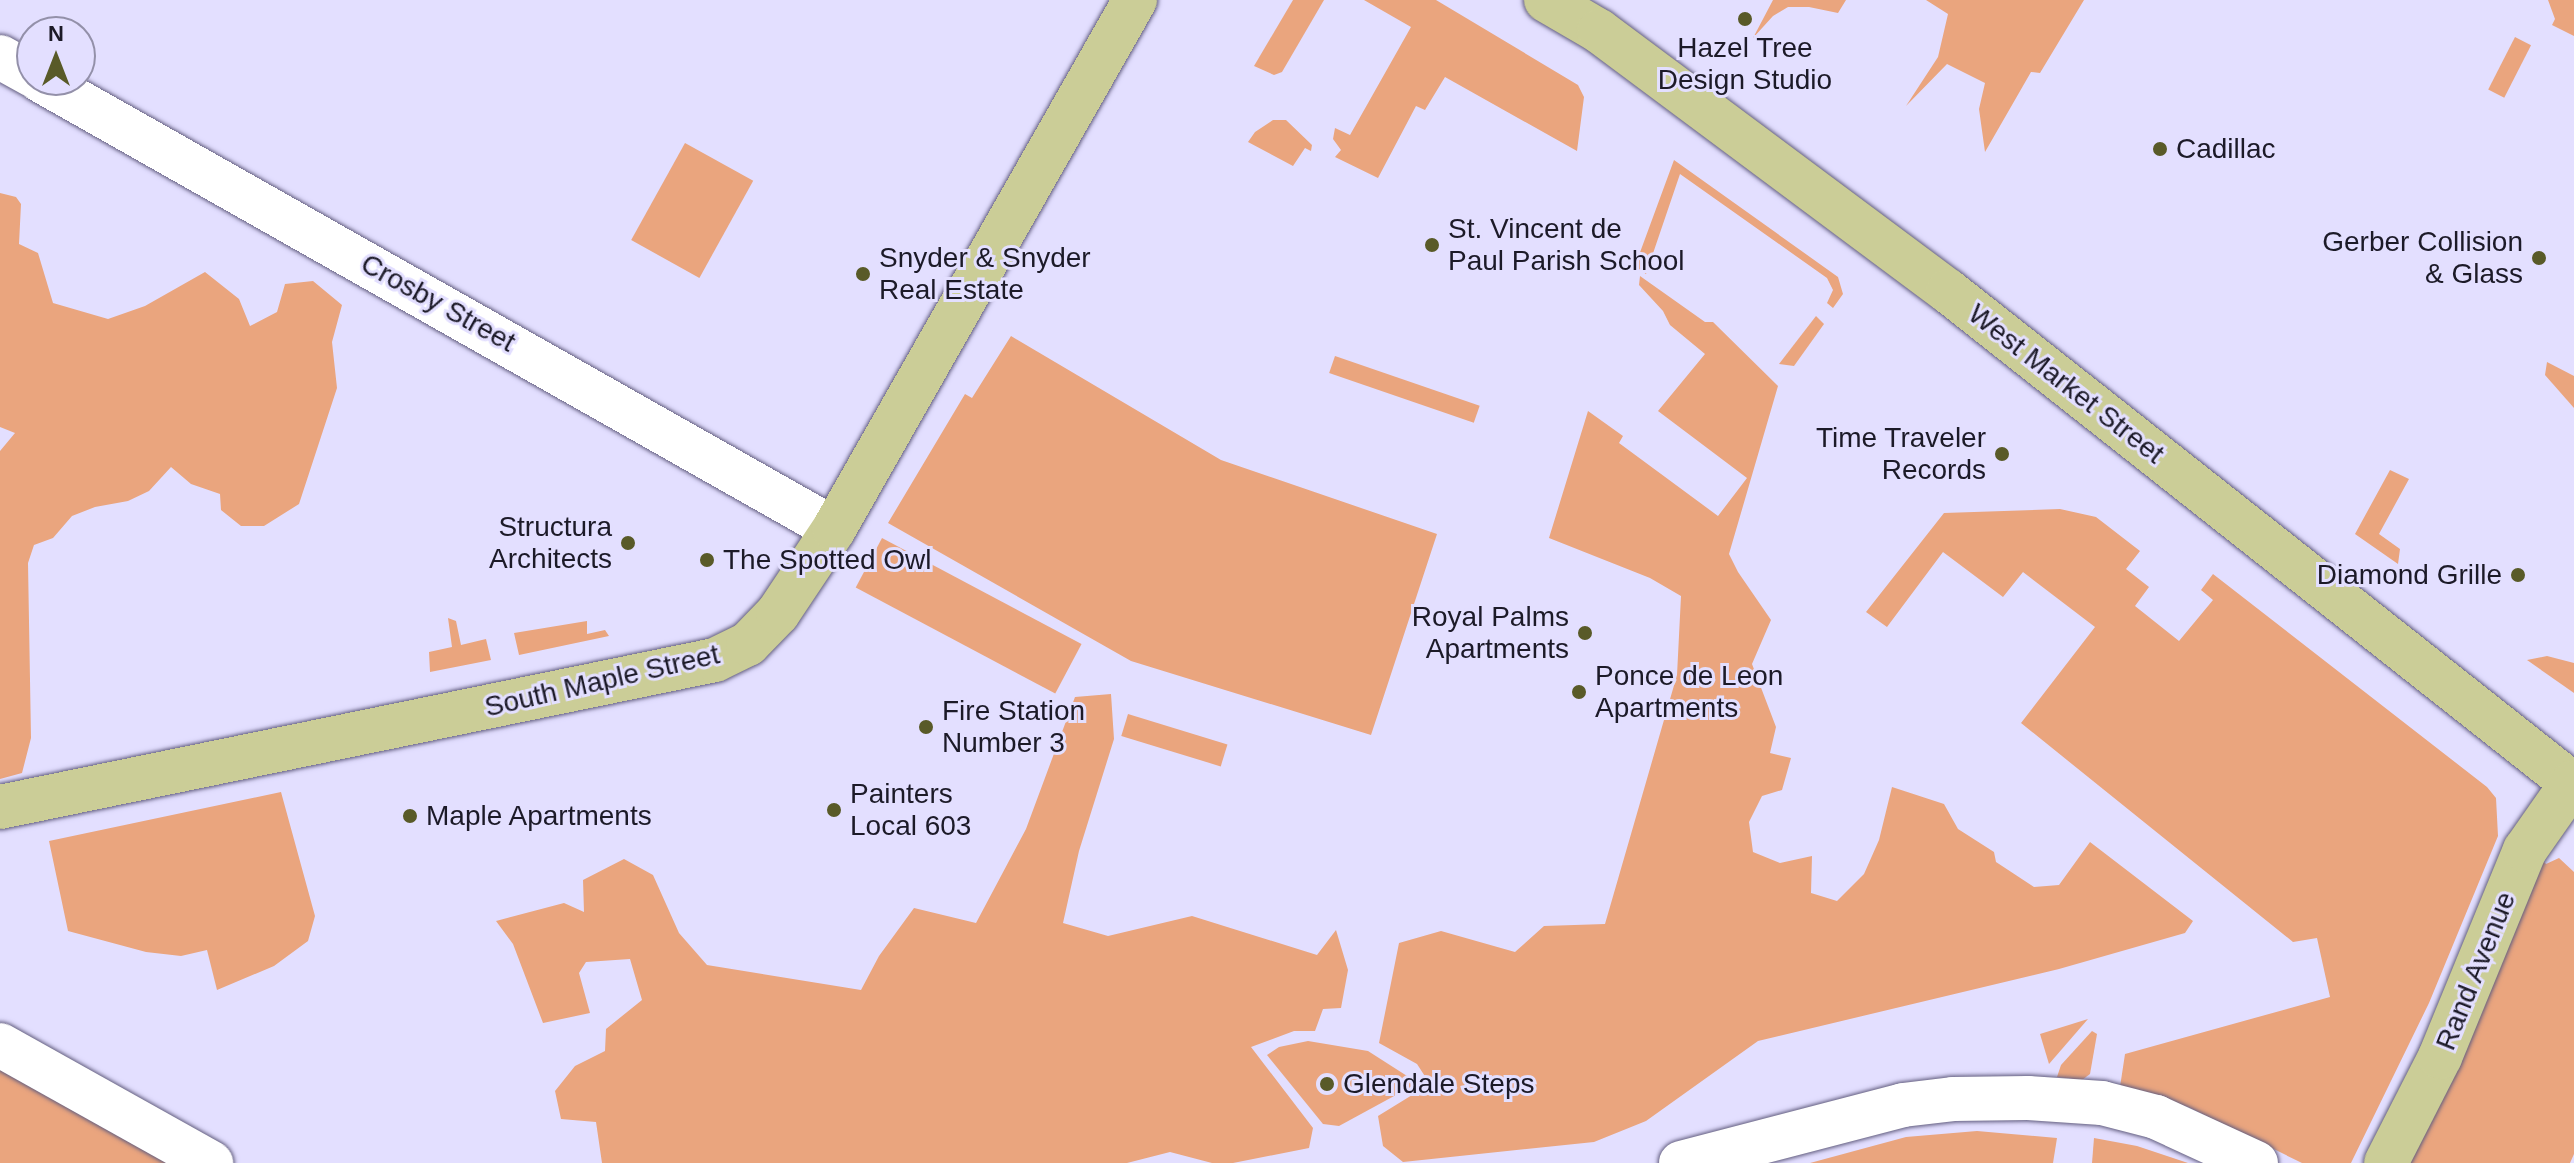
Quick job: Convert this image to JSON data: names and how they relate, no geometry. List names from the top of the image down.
{
  "streets": {
    "main road": ["West Market Street", "South Maple Street", "Rand Avenue"],
    "street": ["Crosby Street"]
  },
  "crossings": [
    ["Crosby Street", "South Maple Street"],
    ["West Market Street", "Rand Avenue"]
  ],
  "places": [
    "Hazel Tree Design Studio",
    "Cadillac",
    "St. Vincent de Paul Parish School",
    "Gerber Collision & Glass",
    "Snyder & Snyder Real Estate",
    "Time Traveler Records",
    "Structura Architects",
    "The Spotted Owl",
    "Diamond Grille",
    "Royal Palms Apartments",
    "Ponce de Leon Apartments",
    "Fire Station Number 3",
    "Painters Local 603",
    "Maple Apartments",
    "Glendale Steps"
  ],
  "north": "top"
}
